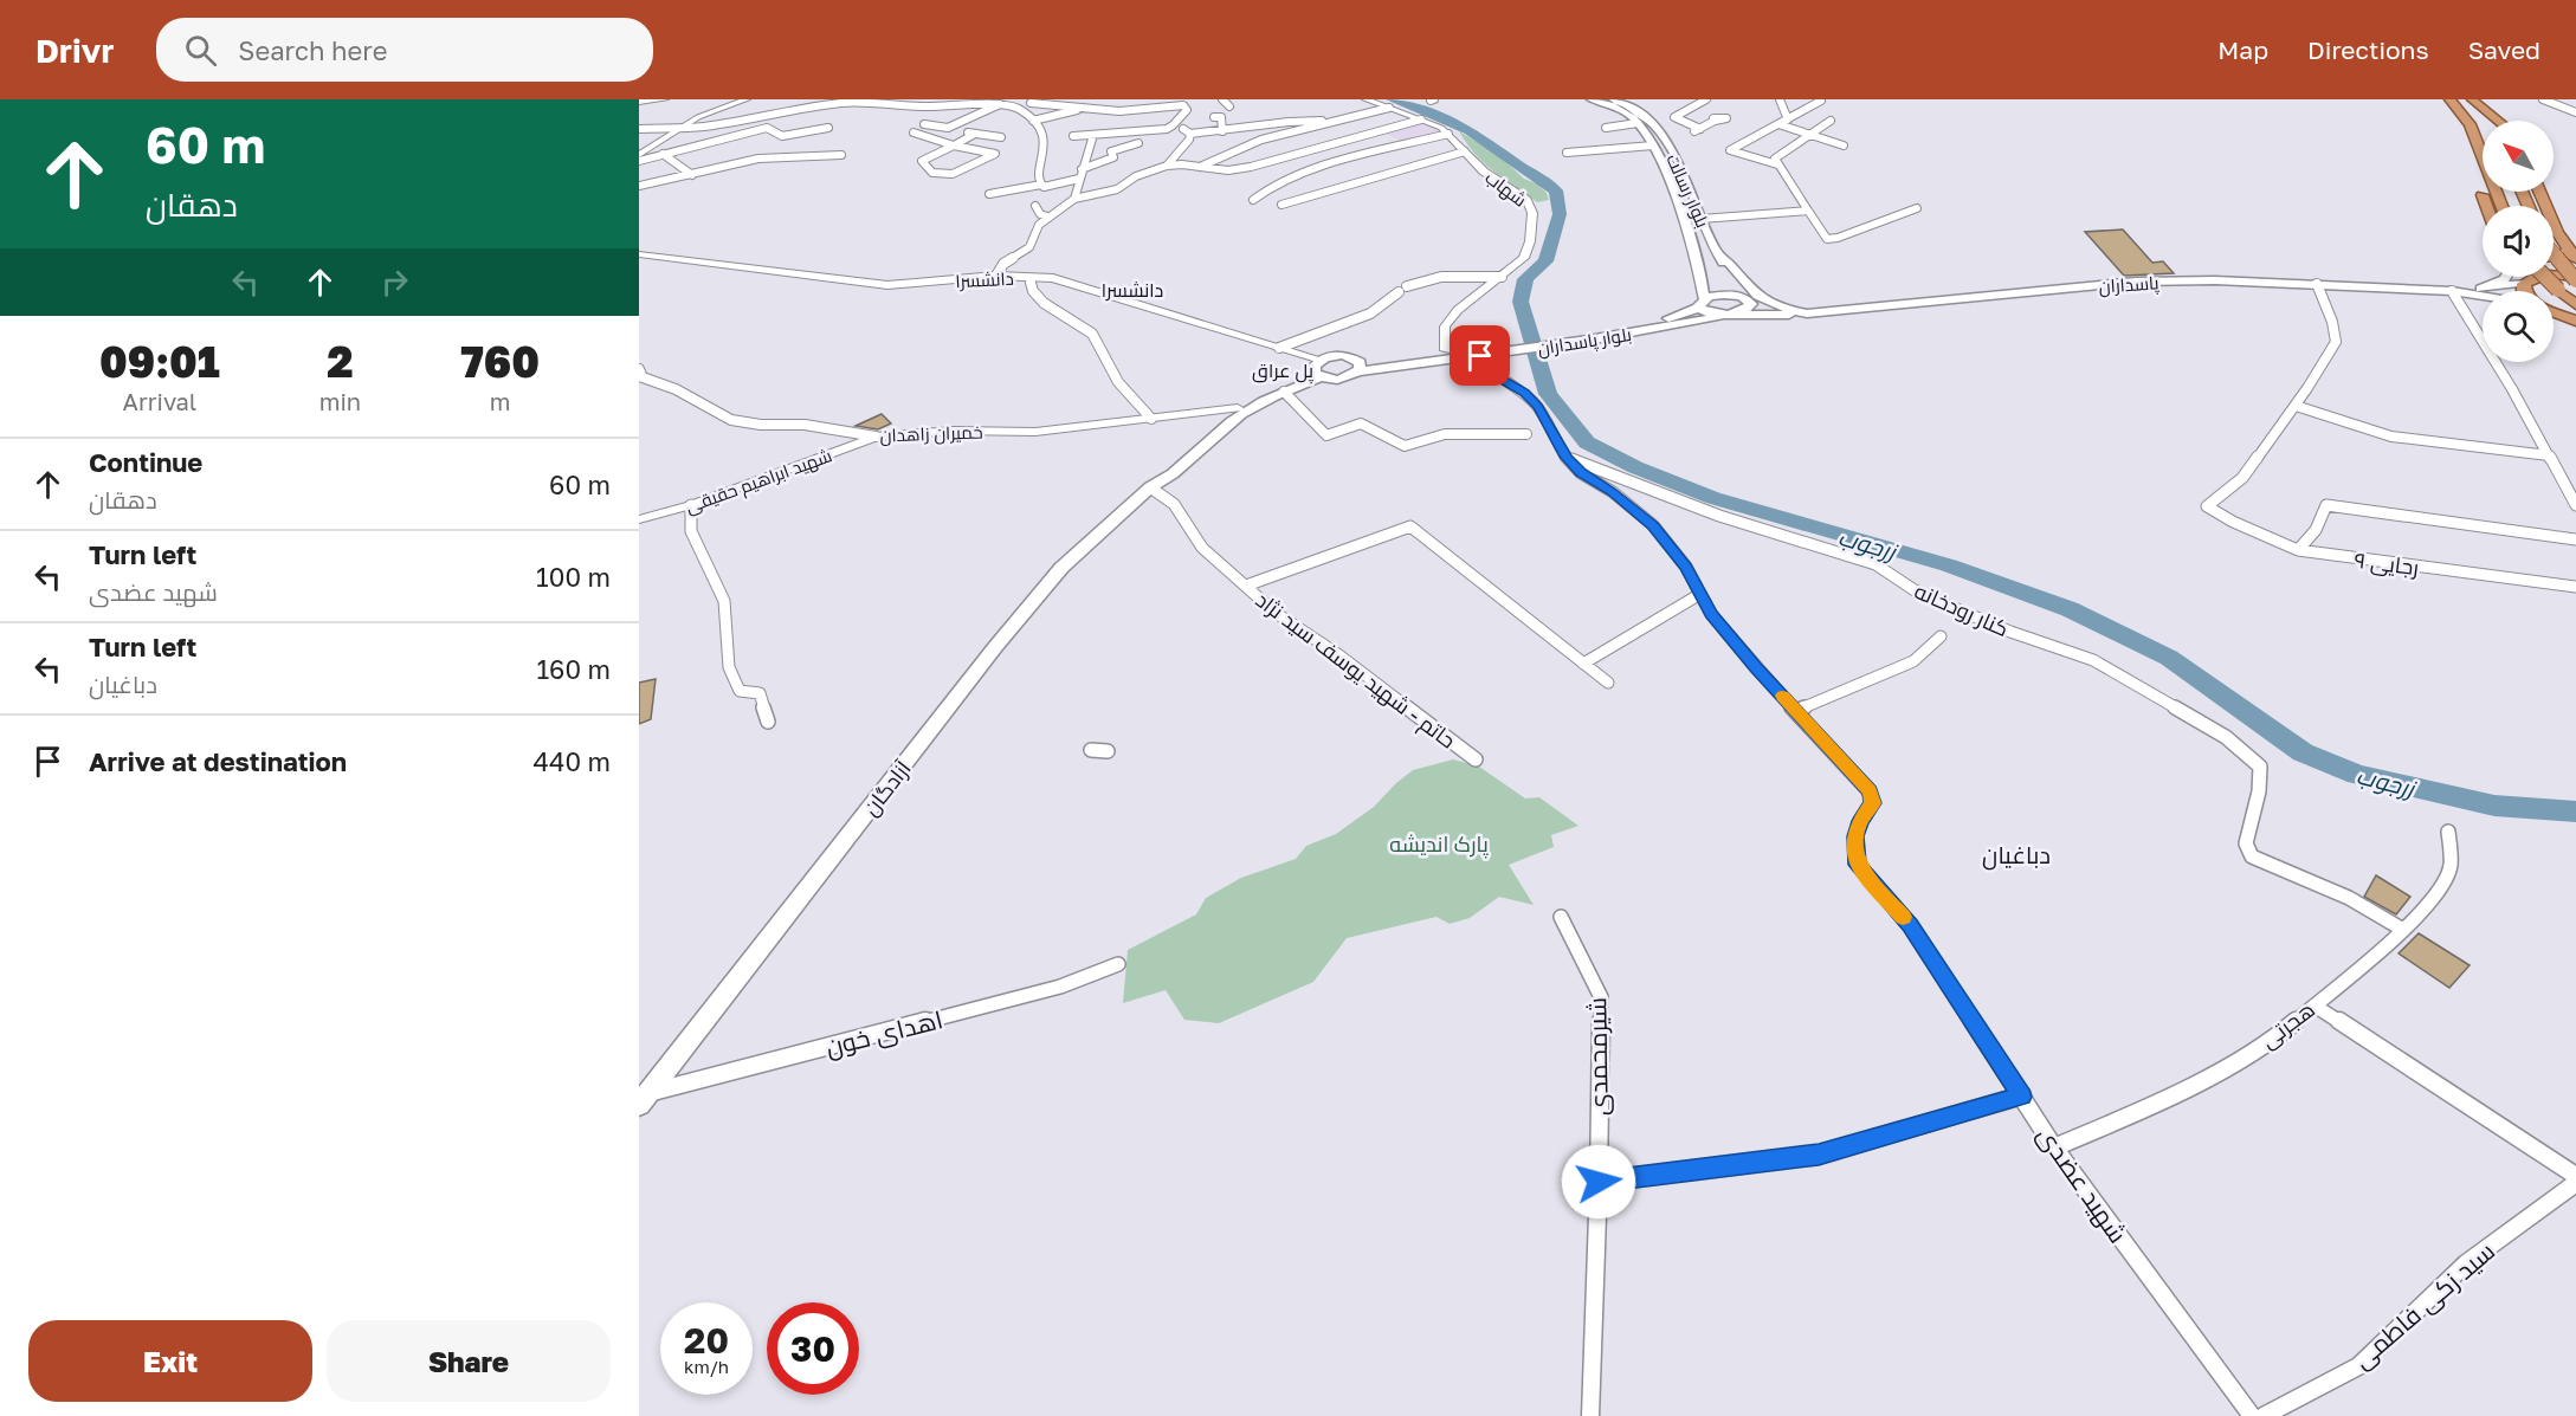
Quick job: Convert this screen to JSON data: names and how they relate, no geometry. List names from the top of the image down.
{
  "streets": {
    "main road": [
      "بلوار رسالت",
      "پاسداران",
      "بلوار پاسداران",
      "آزادگان"
    ],
    "street": [
      "شهاب",
      "دانشسرا",
      "خمیران زاهدان",
      "شهید ابراهیم حقیقی",
      "رجایی ۹",
      "کنار رودخانه",
      "حاتم - شهید یوسف سید نژاد",
      "هجرتی",
      "اهدای خون",
      "شیرمحمدی",
      "شهید عضدی",
      "سید زکی فاطمی"
    ]
  },
  "crossings": [
    ["شهاب", "بلوار پاسداران"],
    ["بلوار رسالت", "بلوار پاسداران"],
    ["دانشسرا", "آزادگان"],
    ["پاسداران", "بلوار پاسداران"],
    ["خمیران زاهدان", "شهید ابراهیم حقیقی"],
    ["خمیران زاهدان", "آزادگان"],
    ["کنار رودخانه", "هجرتی"],
    ["حاتم - شهید یوسف سید نژاد", "آزادگان"],
    ["آزادگان", "اهدای خون"],
    ["هجرتی", "شهید عضدی"]
  ],
  "districts": ["دانشسرا", "پل عراق", "دباغیان"],
  "water": ["زرجوب"],
  "parks": ["پارک اندیشه"],
  "north": "top left",
  "page": {
    "header": "Drivr",
    "search": "Search here",
    "nav": ["Map", "Directions", "Saved"],
    "turn": ["60 m", "دهقان"],
    "eta": [
      "09:01",
      "Arrival",
      "2",
      "min",
      "760",
      "m"
    ],
    "list": [
      {
        "name": "Continue",
        "note": "دهقان",
        "value": "60 m"
      },
      {
        "name": "Turn left",
        "note": "شهید عضدی",
        "value": "100 m"
      },
      {
        "name": "Turn left",
        "note": "دباغیان",
        "value": "160 m"
      },
      {
        "name": "Arrive at destination",
        "value": "440 m"
      }
    ],
    "speed": "20 km/h",
    "limit": "30",
    "buttons": ["Exit", "Share"]
  }
}
